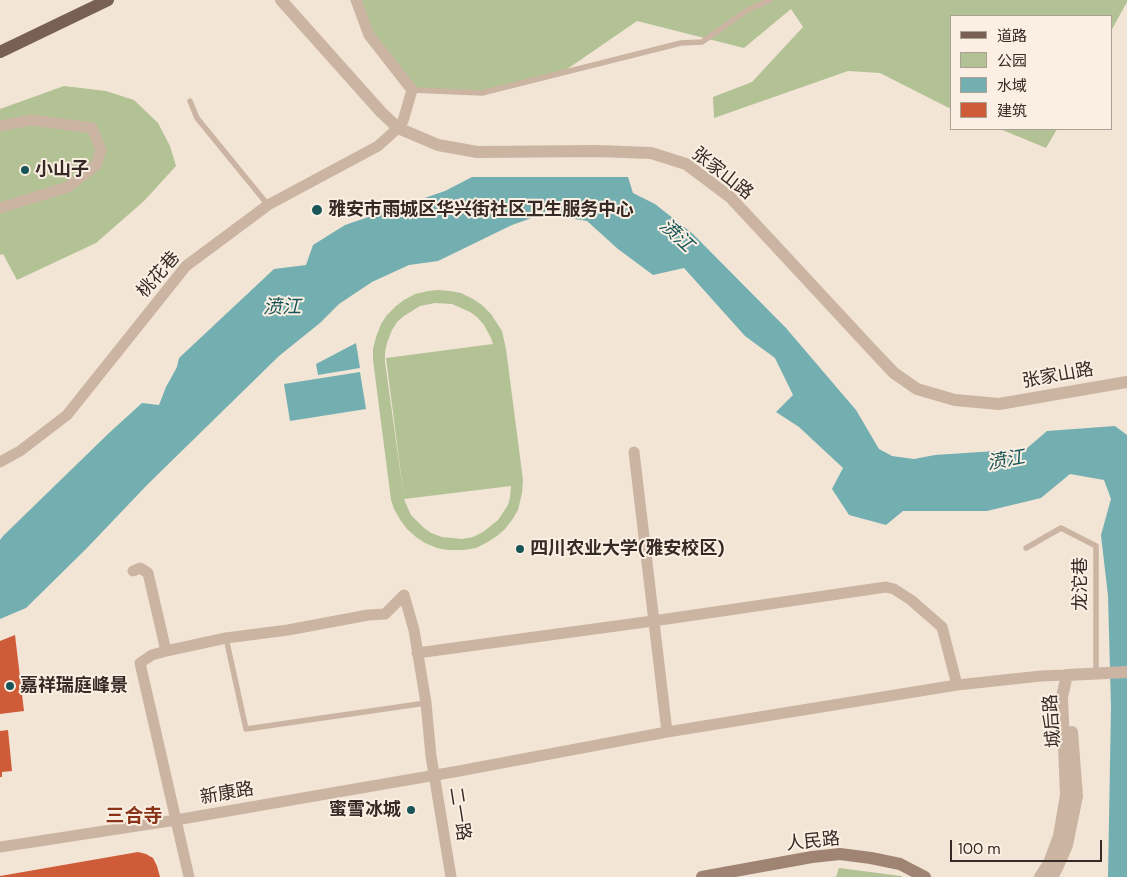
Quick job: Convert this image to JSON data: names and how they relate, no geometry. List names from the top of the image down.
{
  "streets": {
    "main road": ["人民路"],
    "street": [
      "张家山路",
      "桃花巷",
      "城后路",
      "新康路",
      "二一路"
    ],
    "lane": ["龙沱巷"]
  },
  "crossings": [
    ["张家山路", "桃花巷"],
    ["城后路", "新康路"],
    ["新康路", "二一路"]
  ],
  "districts": ["三合寺"],
  "water": ["𣸣江"],
  "places": [
    "小山子",
    "雅安市雨城区华兴街社区卫生服务中心",
    "四川农业大学(雅安校区)",
    "嘉祥瑞庭峰景",
    "蜜雪冰城"
  ],
  "legend": [
    "道路",
    "公园",
    "水域",
    "建筑"
  ],
  "scale_bar": "100 m"
}
